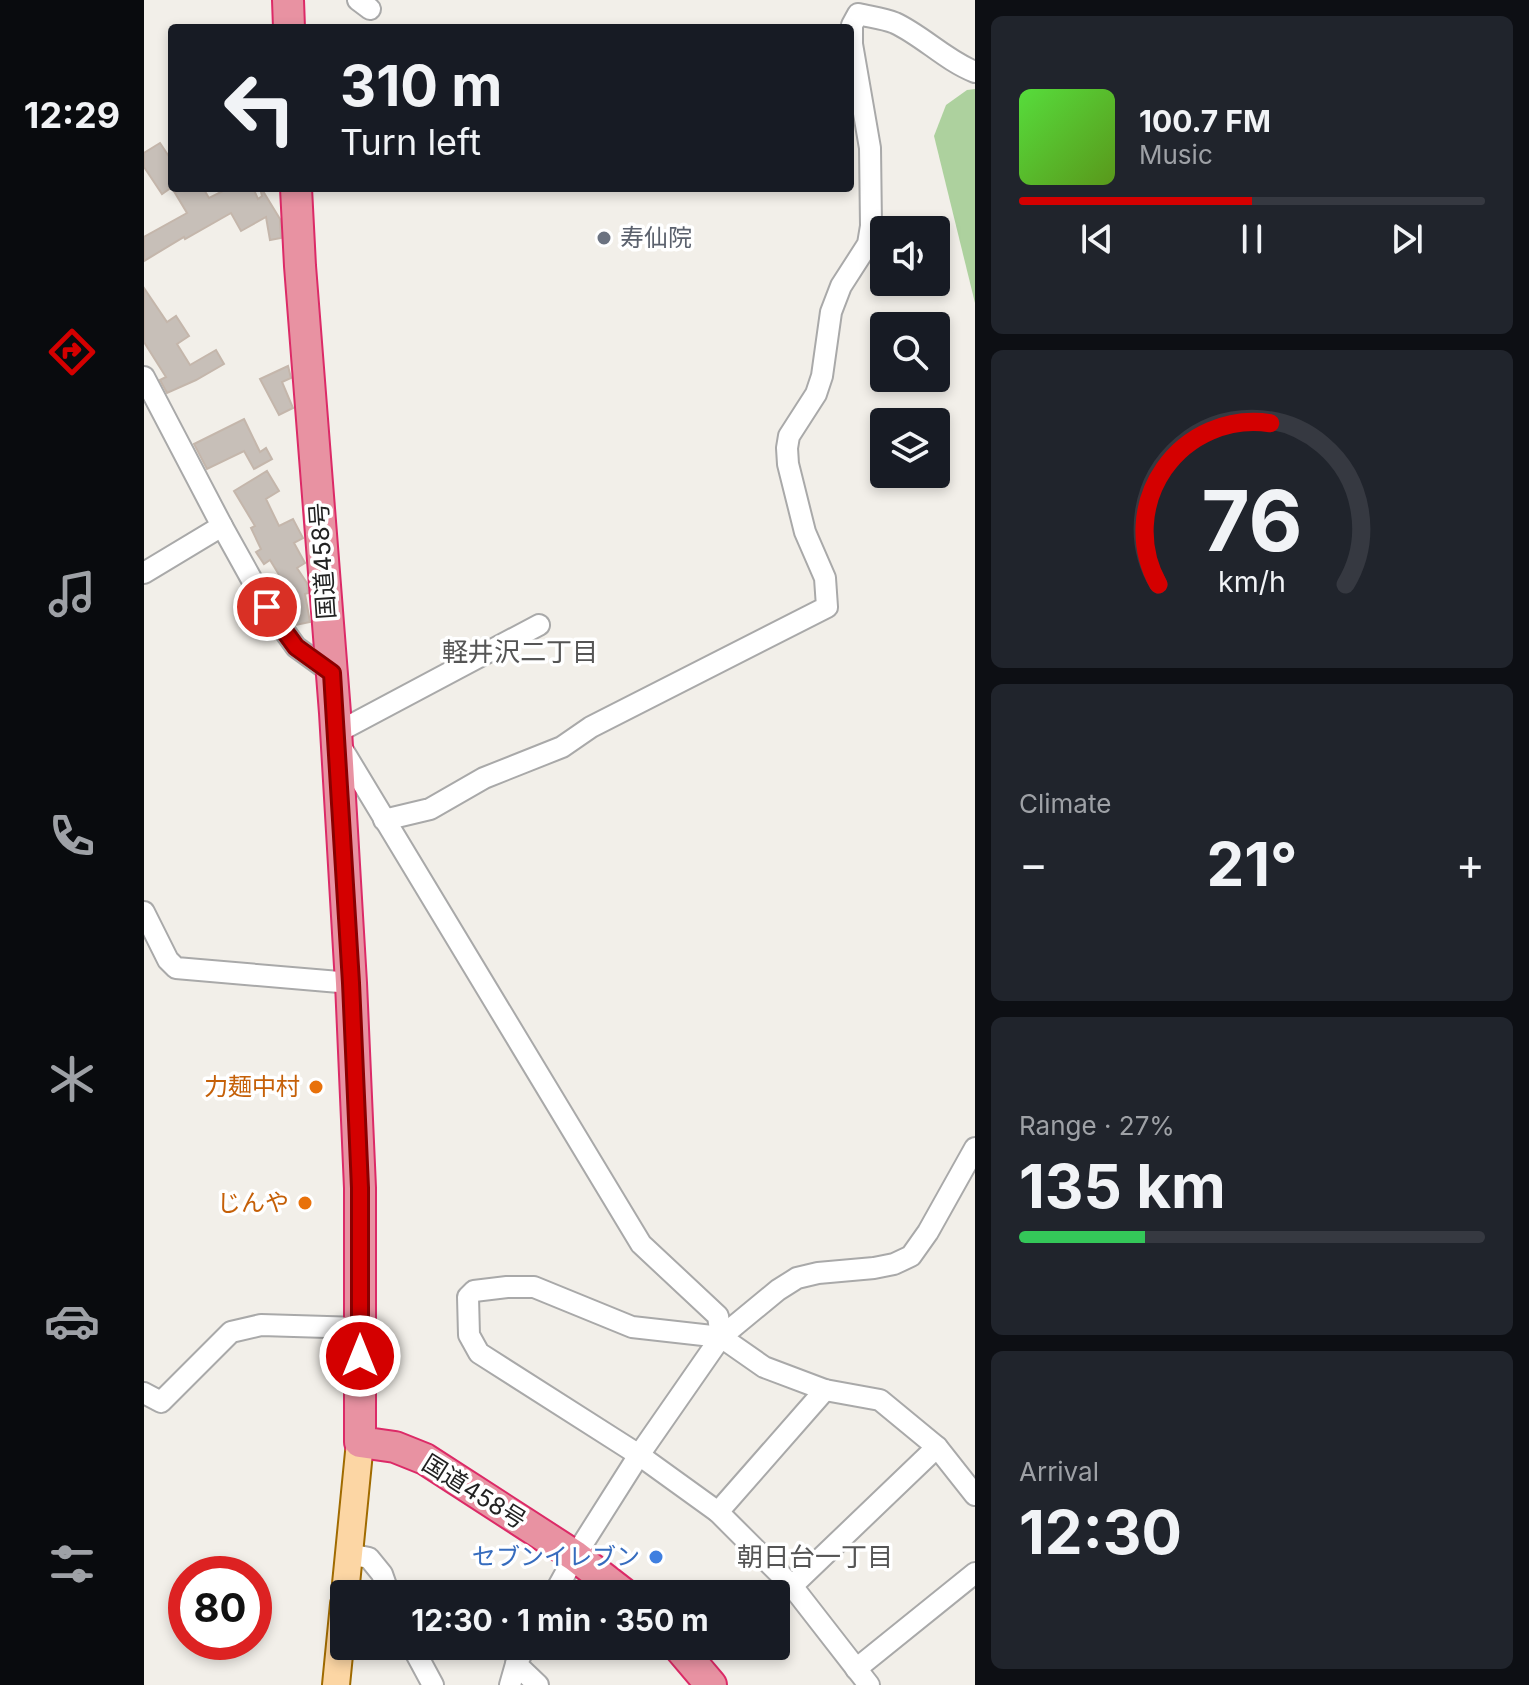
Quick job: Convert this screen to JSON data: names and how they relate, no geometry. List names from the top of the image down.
{
  "streets": {
    "highway": ["国道458号"]
  },
  "districts": ["軽井沢二丁目", "朝日台一丁目"],
  "places": [
    "寿仙院",
    "力麺中村",
    "じんや",
    "セブンイレブン"
  ],
  "page": {
    "tabs": "12:29",
    "turn": ["310 m", "Turn left"],
    "song": ["100.7 FM", "Music"],
    "tile": [
      "Climate",
      ["Range · 27%", "135 km"],
      ["Arrival", "12:30"]
    ],
    "heat": ["−", "21°", "+"],
    "limit": "80",
    "trip": "12:30 · 1 min · 350 m",
    "gauge": ["76", "km/h"]
  }
}
